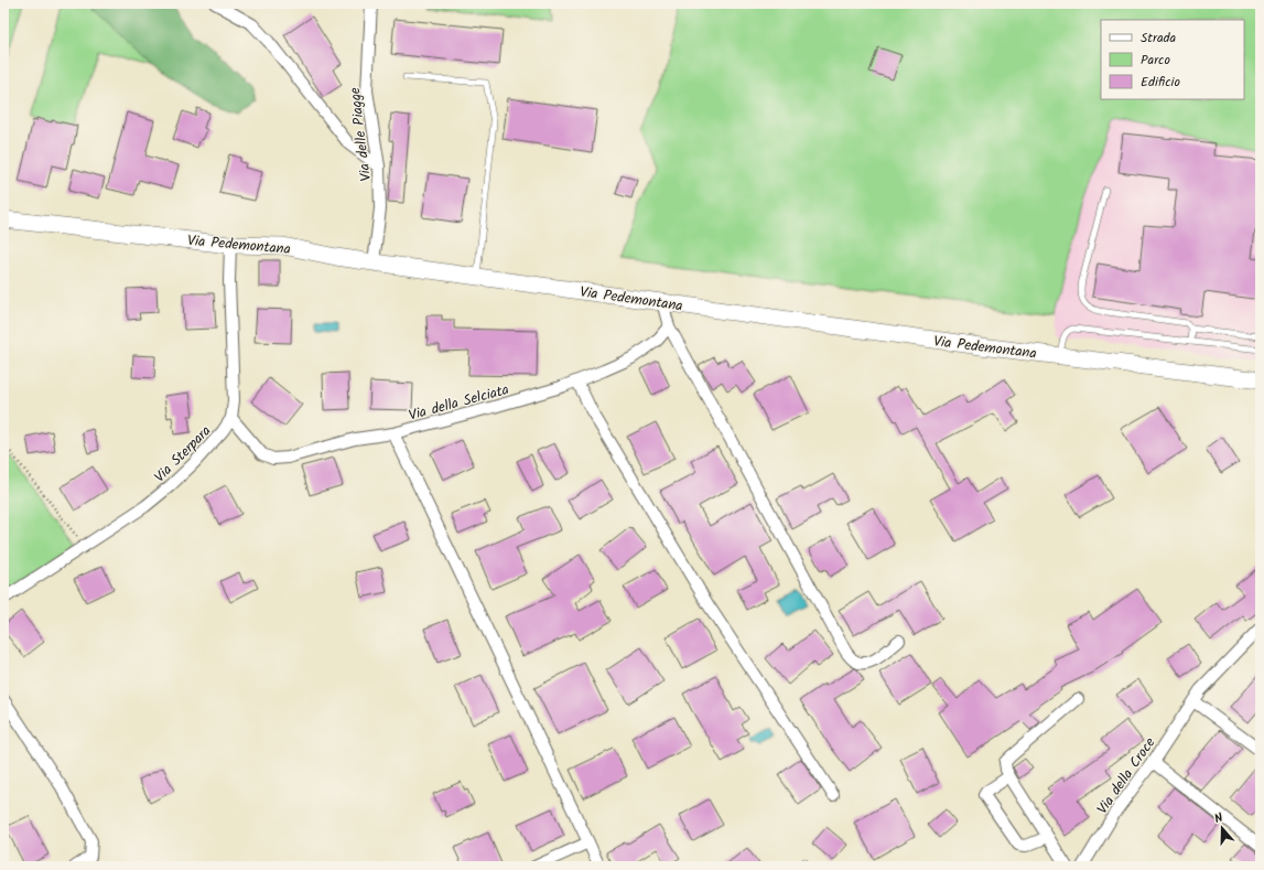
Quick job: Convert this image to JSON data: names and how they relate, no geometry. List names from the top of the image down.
{
  "streets": {
    "street": [
      "Via delle Piagge",
      "Via Pedemontana",
      "Via della Selciata",
      "Via Sterpara",
      "Via della Croce"
    ]
  },
  "crossings": [
    ["Via delle Piagge", "Via Pedemontana"],
    ["Via Pedemontana", "Via Sterpara"],
    ["Via della Selciata", "Via Sterpara"]
  ],
  "legend": ["Strada", "Parco", "Edificio"],
  "north": "top"
}
